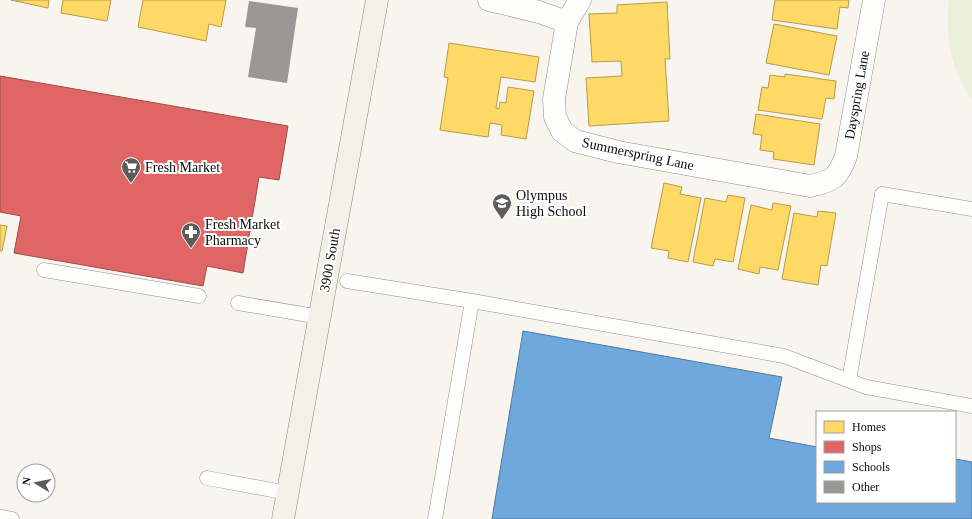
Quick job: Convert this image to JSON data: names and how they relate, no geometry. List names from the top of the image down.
{
  "streets": {
    "main road": ["3900 South"],
    "street": ["Dayspring Lane", "Summerspring Lane"]
  },
  "crossings": [
    ["Dayspring Lane", "Summerspring Lane"]
  ],
  "places": {
    "supermarket": ["Fresh Market"],
    "school or university": ["Olympus High School"],
    "pharmacy": ["Fresh Market Pharmacy"]
  },
  "legend": [
    "Homes",
    "Shops",
    "Schools",
    "Other"
  ],
  "north": "left"
}
